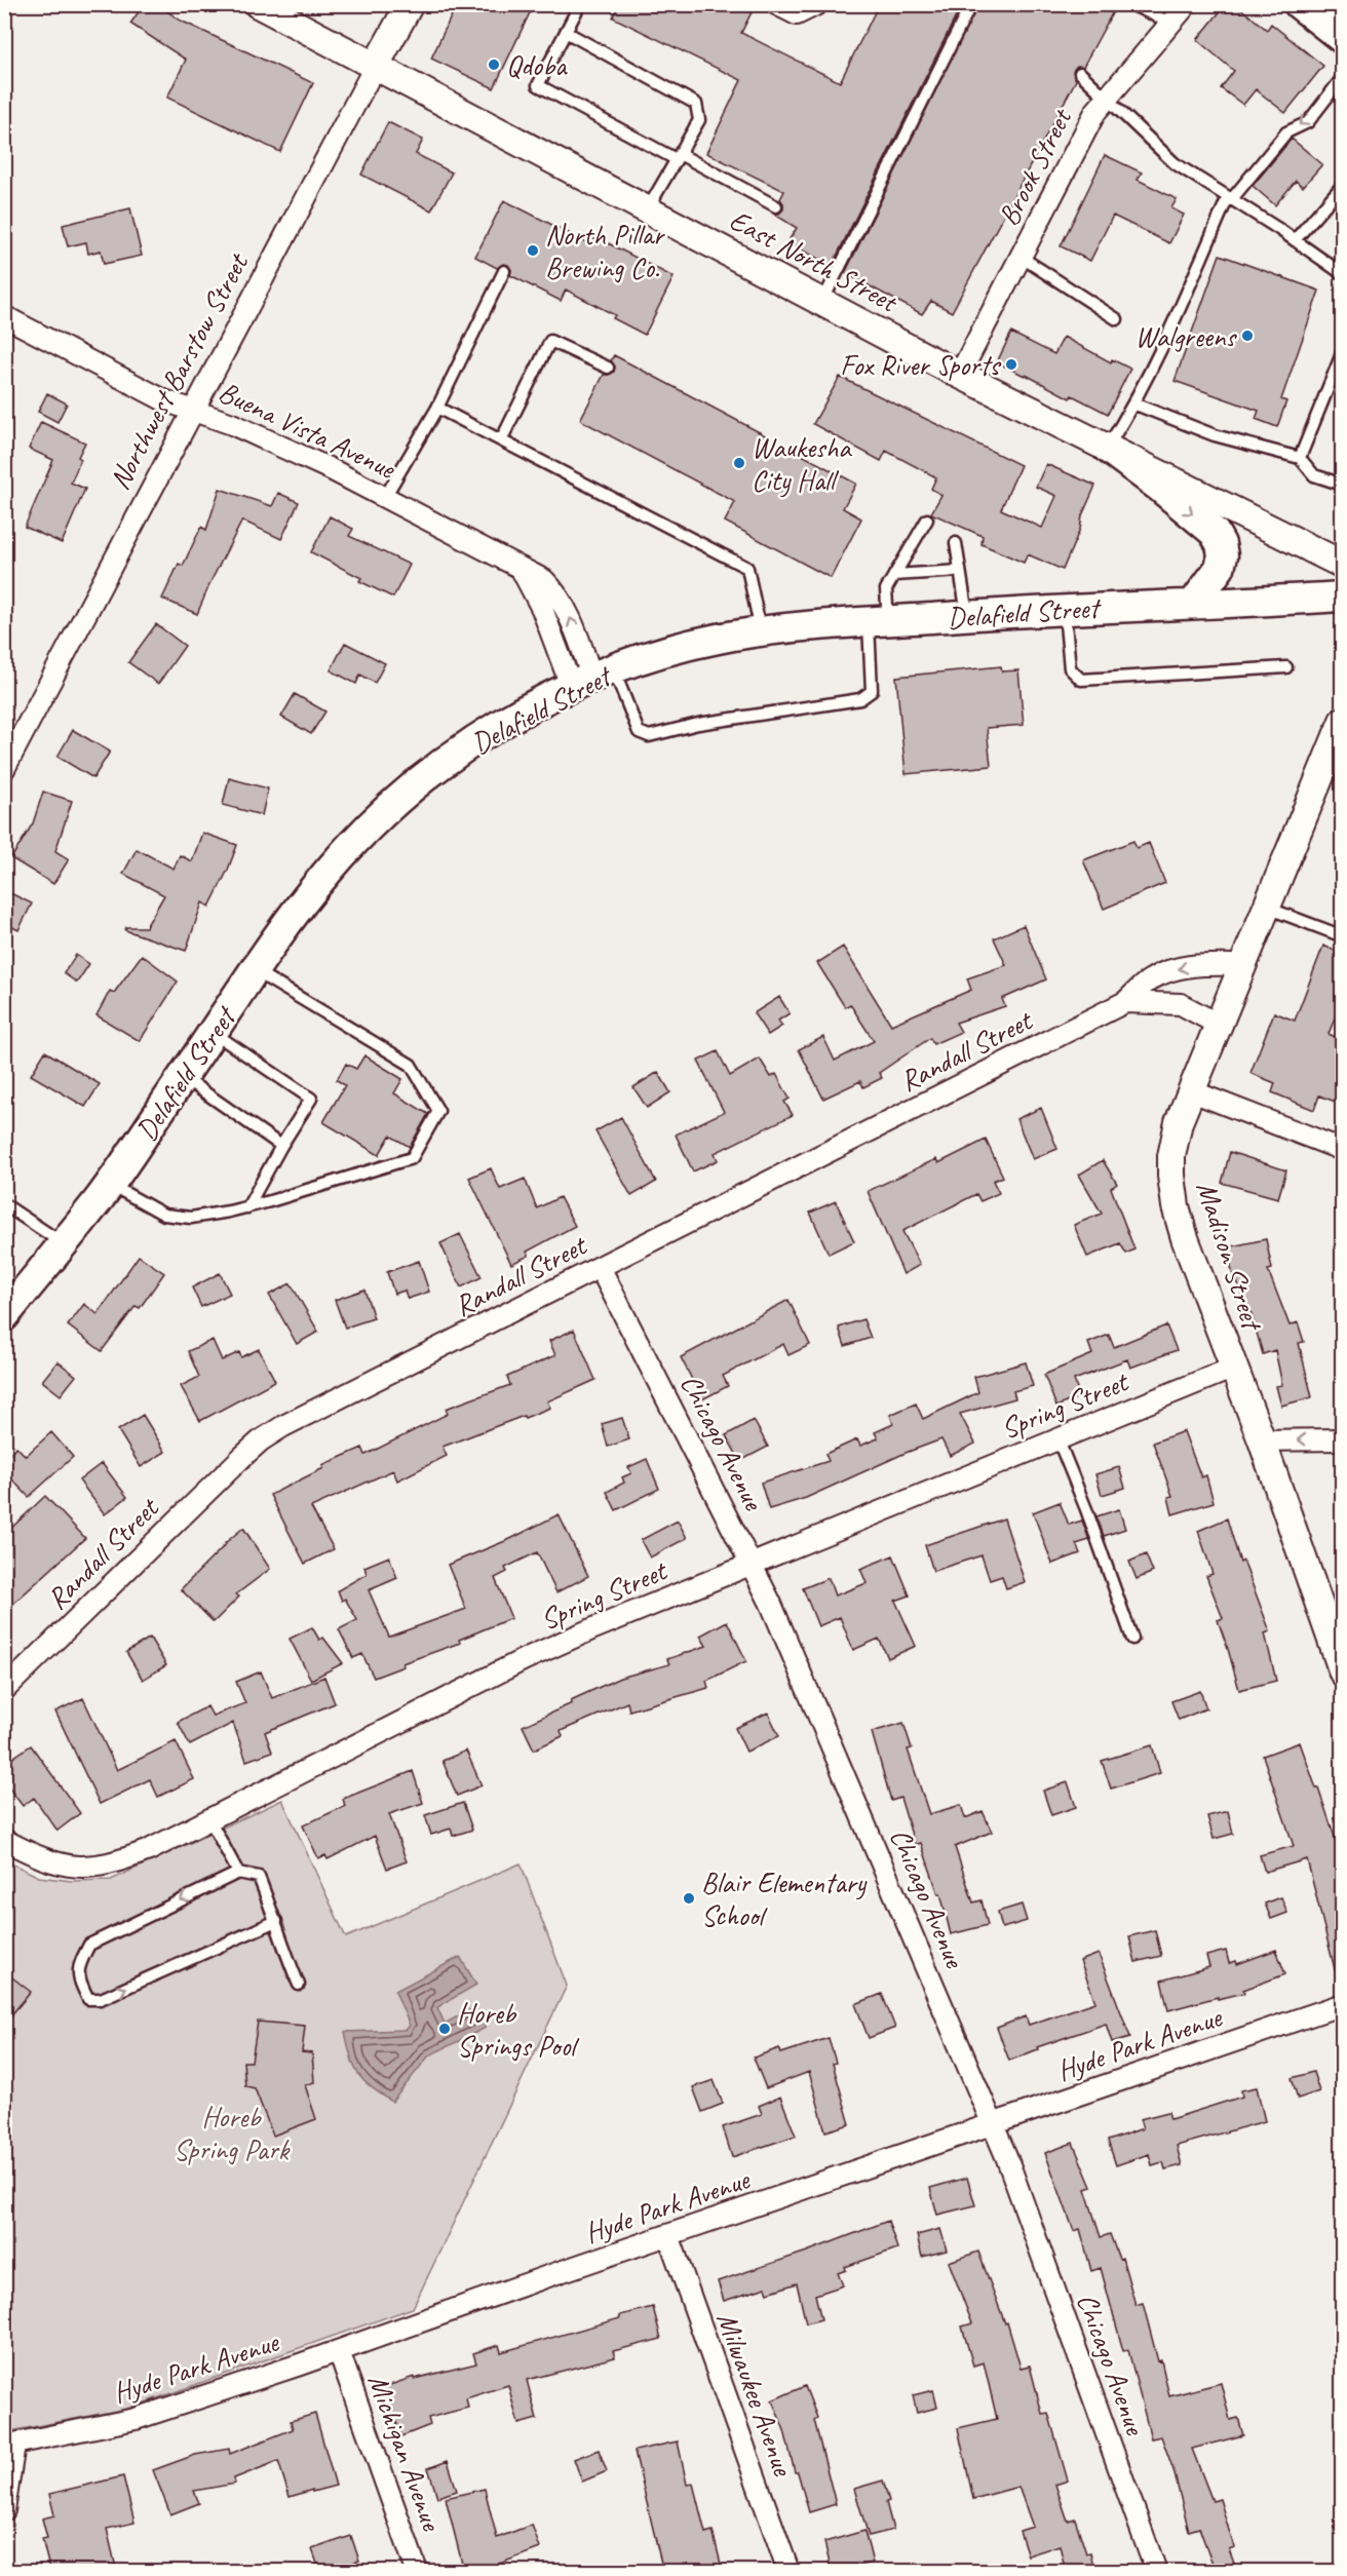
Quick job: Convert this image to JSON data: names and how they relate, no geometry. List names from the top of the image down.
{
  "streets": {
    "main road": ["Delafield Street"],
    "street": [
      "Brook Street",
      "East North Street",
      "Northwest Barstow Street",
      "Buena Vista Avenue",
      "Randall Street",
      "Madison Street",
      "Spring Street",
      "Chicago Avenue",
      "Hyde Park Avenue",
      "Milwaukee Avenue",
      "Michigan Avenue"
    ]
  },
  "crossings": [
    ["Brook Street", "East North Street"],
    ["East North Street", "Northwest Barstow Street"],
    ["Northwest Barstow Street", "Buena Vista Avenue"],
    ["Buena Vista Avenue", "Delafield Street"],
    ["Randall Street", "Madison Street"],
    ["Randall Street", "Chicago Avenue"],
    ["Madison Street", "Spring Street"],
    ["Spring Street", "Chicago Avenue"],
    ["Chicago Avenue", "Hyde Park Avenue"],
    ["Hyde Park Avenue", "Milwaukee Avenue"],
    ["Hyde Park Avenue", "Michigan Avenue"]
  ],
  "parks": ["Horeb Spring Park"],
  "places": [
    "Qdoba",
    "North Pillar Brewing Co.",
    "Walgreens",
    "Fox River Sports",
    "Waukesha City Hall",
    "Blair Elementary School",
    "Horeb Springs Pool"
  ]
}
